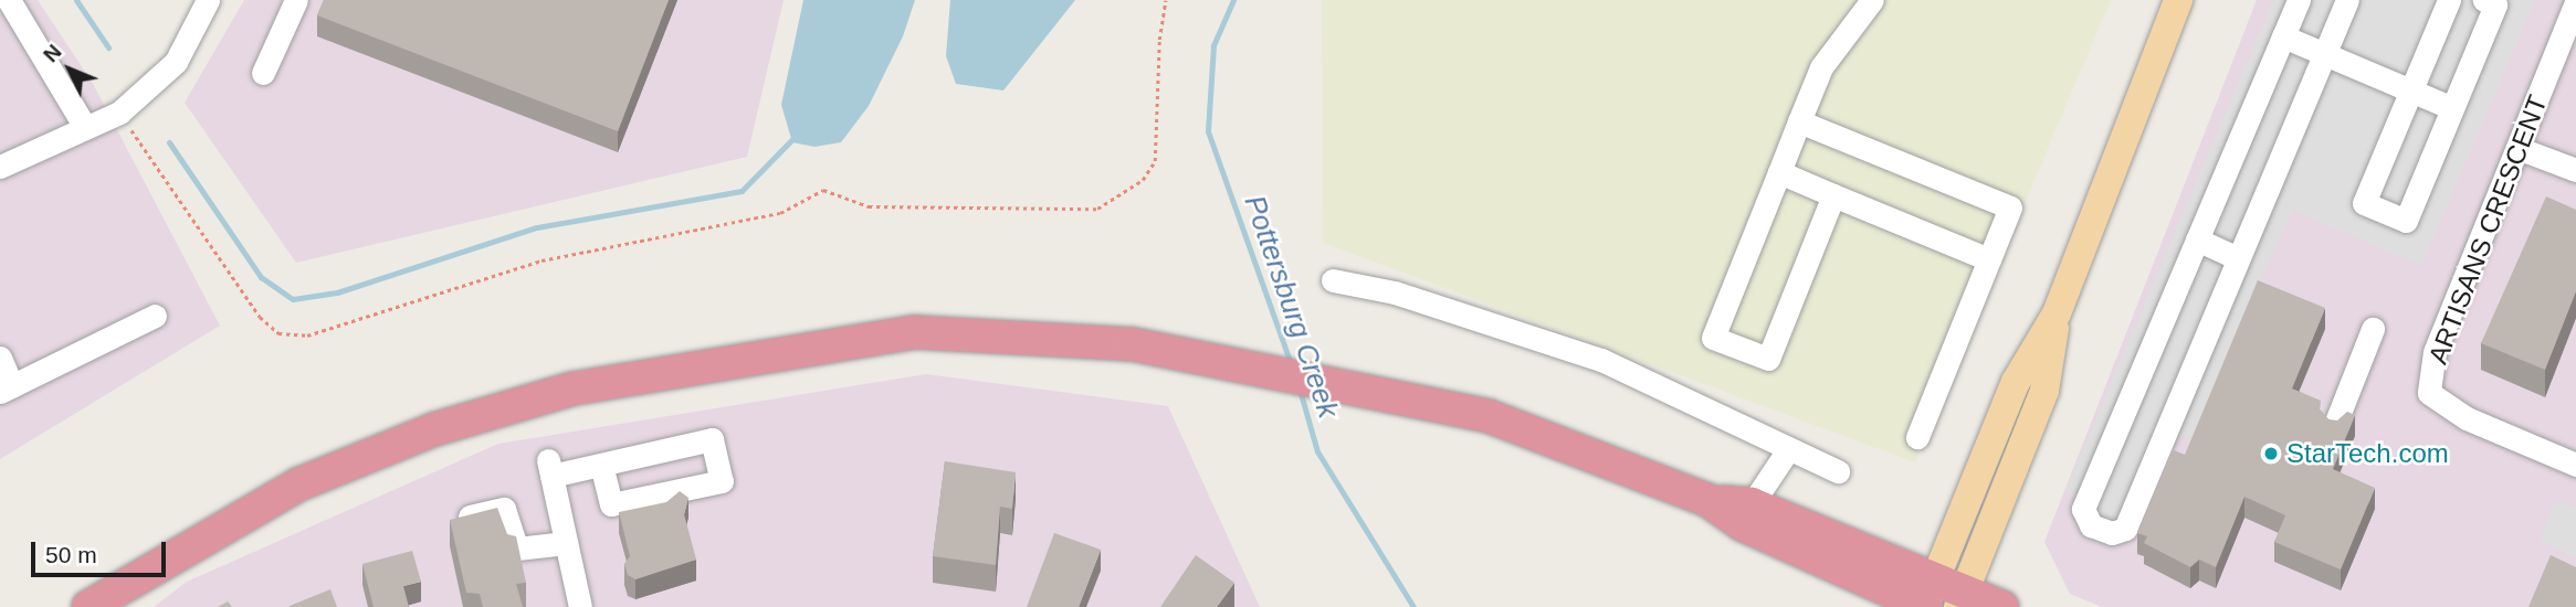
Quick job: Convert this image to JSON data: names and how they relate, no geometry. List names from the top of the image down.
{
  "streets": {
    "street": ["ARTISANS CRESCENT"]
  },
  "water": ["Pottersburg Creek"],
  "places": ["StarTech.com"],
  "scale_bar": "50 m",
  "north": "top left"
}
